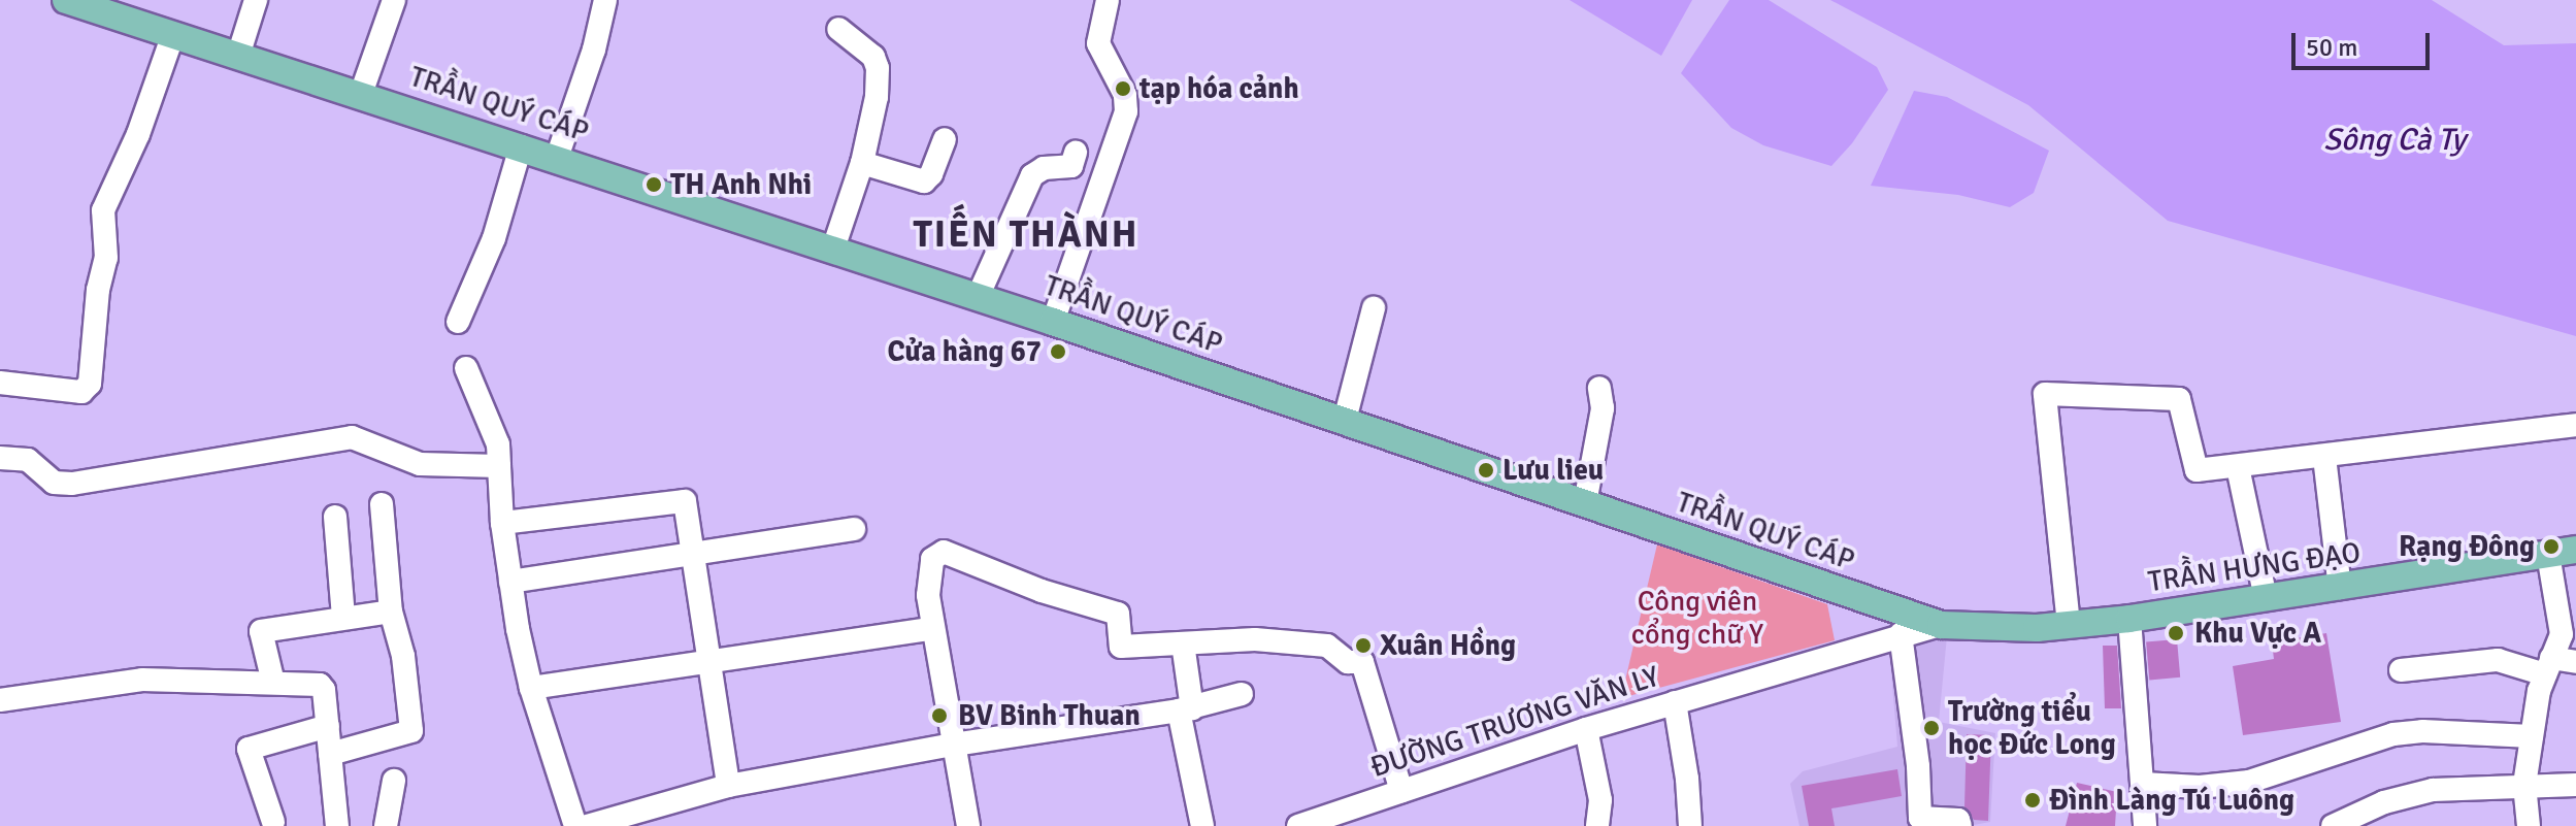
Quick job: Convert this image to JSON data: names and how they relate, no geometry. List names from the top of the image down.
{
  "streets": {
    "main road": ["TRẦN QUÝ CÁP", "TRẦN HƯNG ĐẠO"],
    "street": ["ĐƯỜNG TRƯƠNG VĂN LY"]
  },
  "crossings": [
    ["TRẦN QUÝ CÁP", "TRẦN HƯNG ĐẠO"],
    ["TRẦN QUÝ CÁP", "ĐƯỜNG TRƯƠNG VĂN LY"],
    ["TRẦN HƯNG ĐẠO", "ĐƯỜNG TRƯƠNG VĂN LY"]
  ],
  "districts": ["TIẾN THÀNH"],
  "water": ["Sông Cà Ty"],
  "parks": ["Công viên cổng chữ Y"],
  "places": [
    "tạp hóa cảnh",
    "TH Anh Nhi",
    "Cửa hàng 67",
    "Lưu lieu",
    "Rạng Đông",
    "Khu Vực A",
    "Xuân Hồng",
    "BV Binh Thuan",
    "Trường tiểu học Đức Long",
    "Đình Làng Tú Luông"
  ],
  "scale_bar": "50 m"
}
